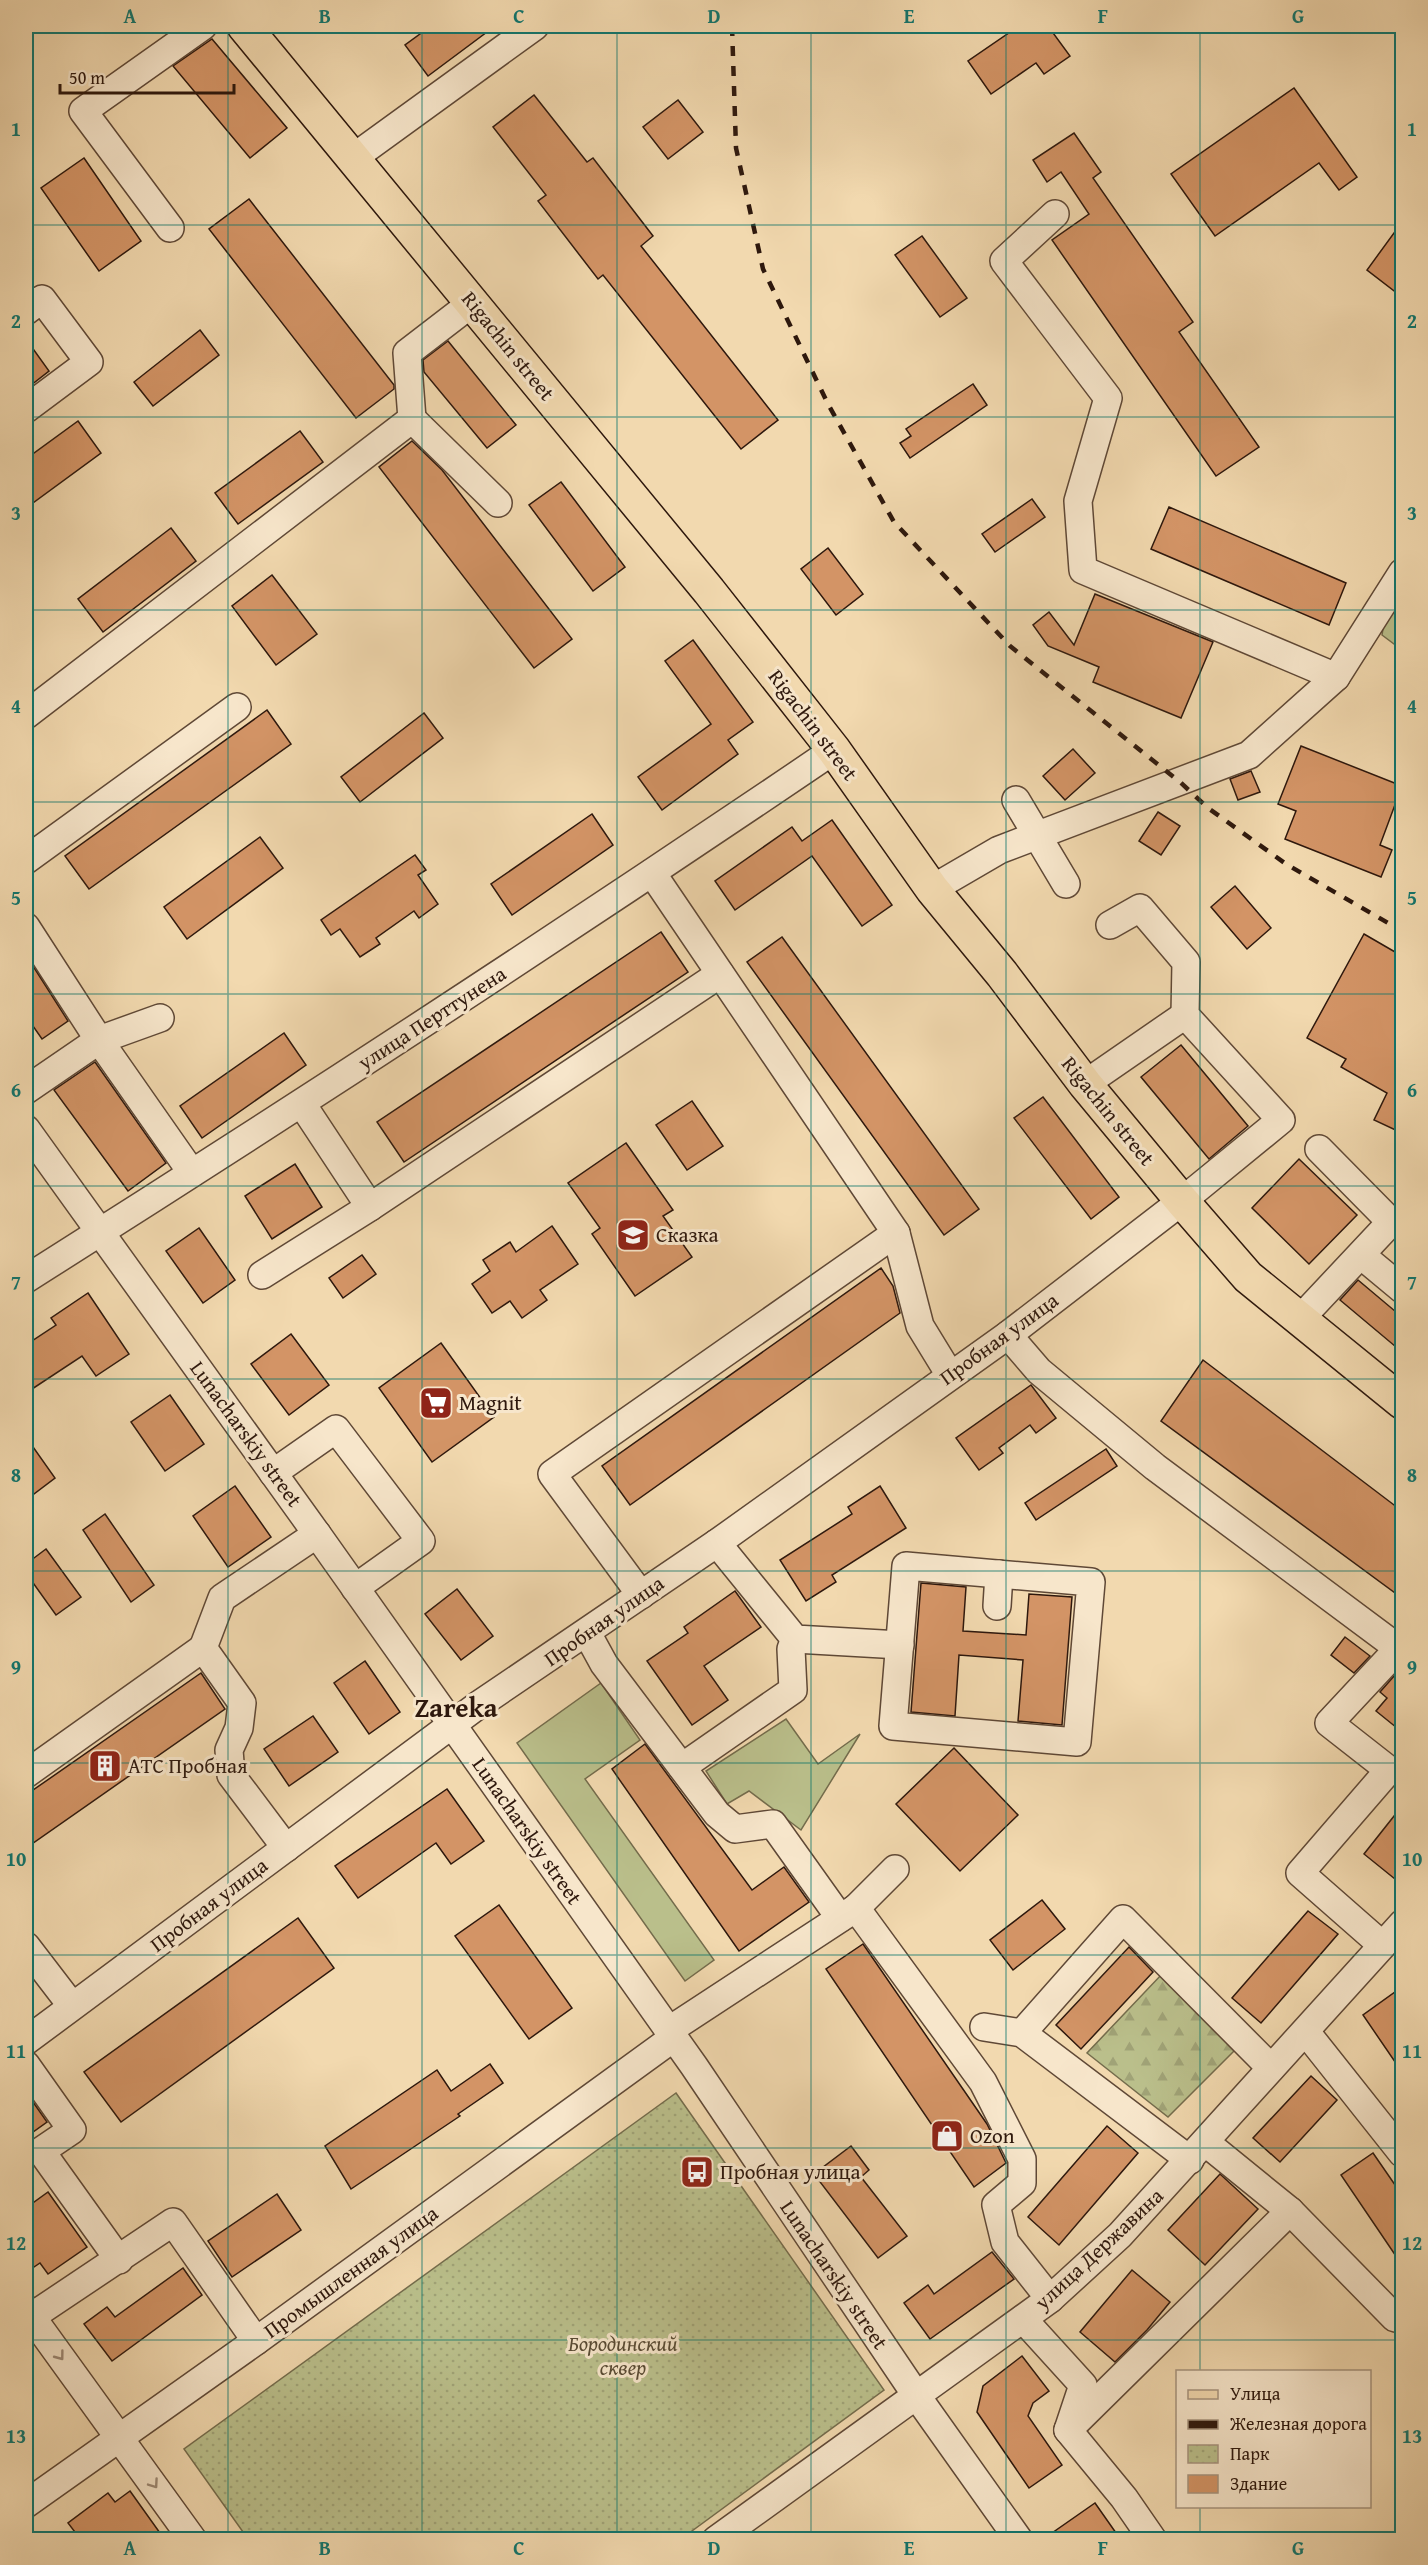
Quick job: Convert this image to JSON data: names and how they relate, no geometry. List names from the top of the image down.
{
  "streets": {
    "main road": ["Rigachin street"],
    "street": [
      "улица Перттунена",
      "Пробная улица",
      "Lunacharskiy street",
      "улица Державина",
      "Промышленная улица"
    ]
  },
  "crossings": [
    ["Rigachin street", "улица Перттунена"],
    ["Rigachin street", "Пробная улица"],
    ["улица Перттунена", "Lunacharskiy street"],
    ["Пробная улица", "Lunacharskiy street"],
    ["Lunacharskiy street", "улица Державина"],
    ["Lunacharskiy street", "Промышленная улица"]
  ],
  "districts": ["Zareka"],
  "parks": ["Бородинский сквер"],
  "places": {
    "school or university": ["Сказка"],
    "supermarket": ["Magnit"],
    "building": ["АТС Пробная"],
    "shop": ["Ozon"],
    "bus stop": ["Пробная улица"]
  },
  "legend": [
    "Улица",
    "Железная дорога",
    "Парк",
    "Здание"
  ],
  "scale_bar": "50 m",
  "grid": {
    "columns": [
      "A",
      "B",
      "C",
      "D",
      "E",
      "F",
      "G"
    ],
    "rows": [
      "1",
      "2",
      "3",
      "4",
      "5",
      "6",
      "7",
      "8",
      "9",
      "10",
      "11",
      "12",
      "13"
    ]
  }
}
